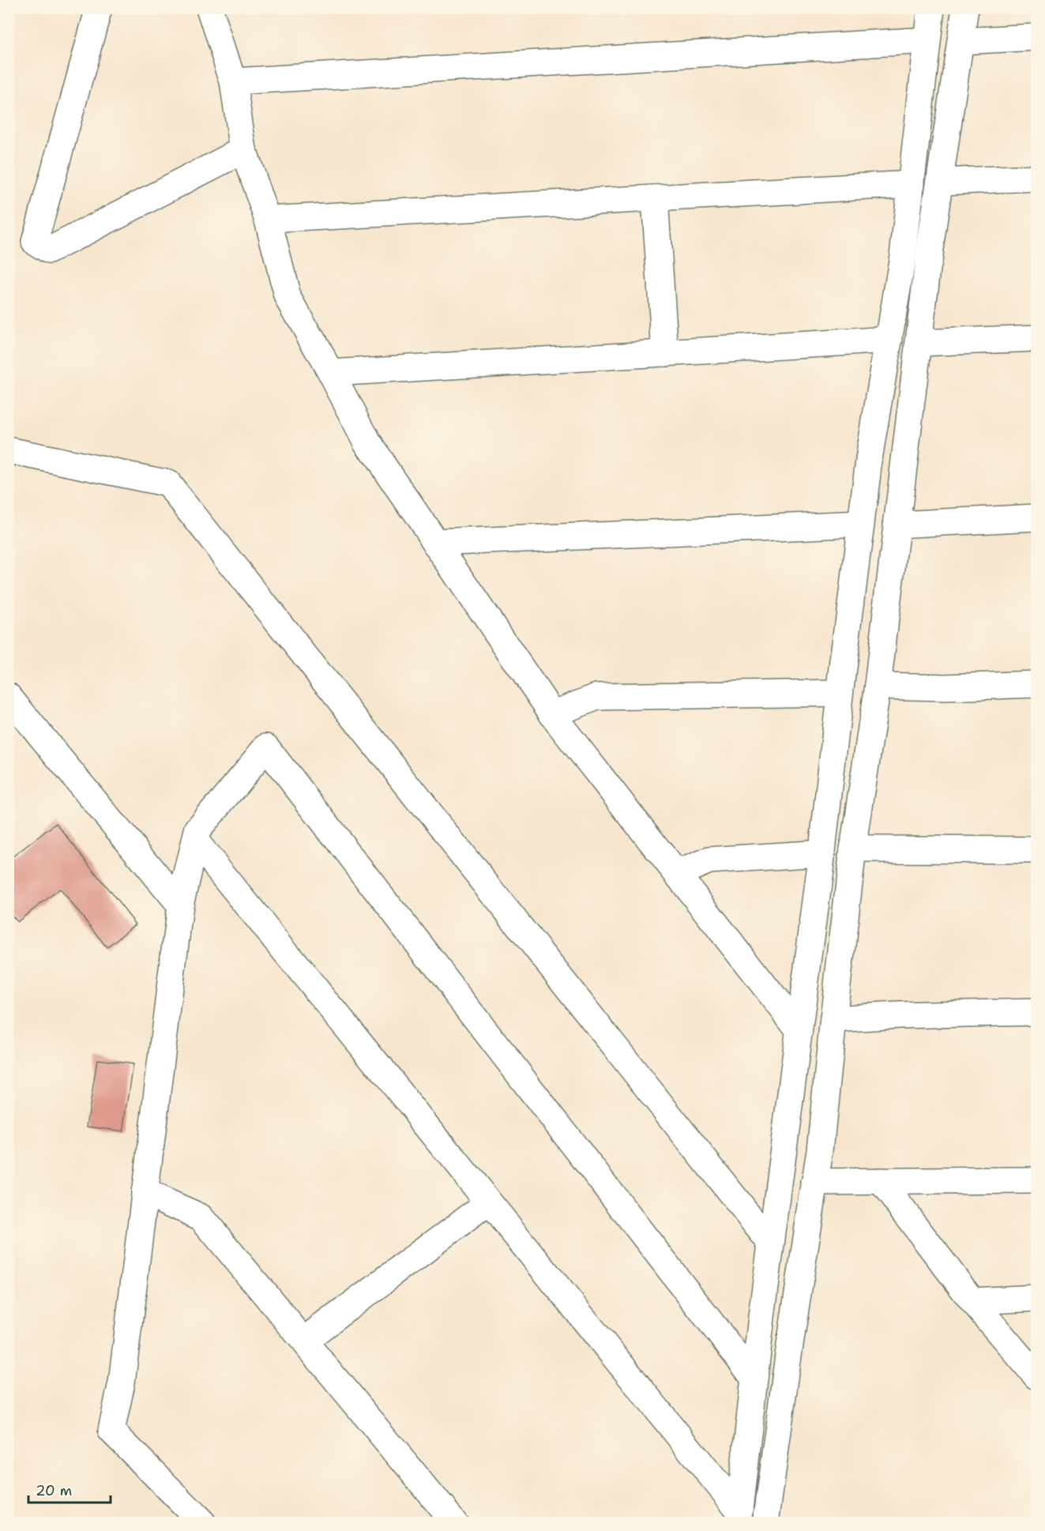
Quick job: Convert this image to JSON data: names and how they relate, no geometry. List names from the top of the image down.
{
  "scale_bar": "20 m"
}
